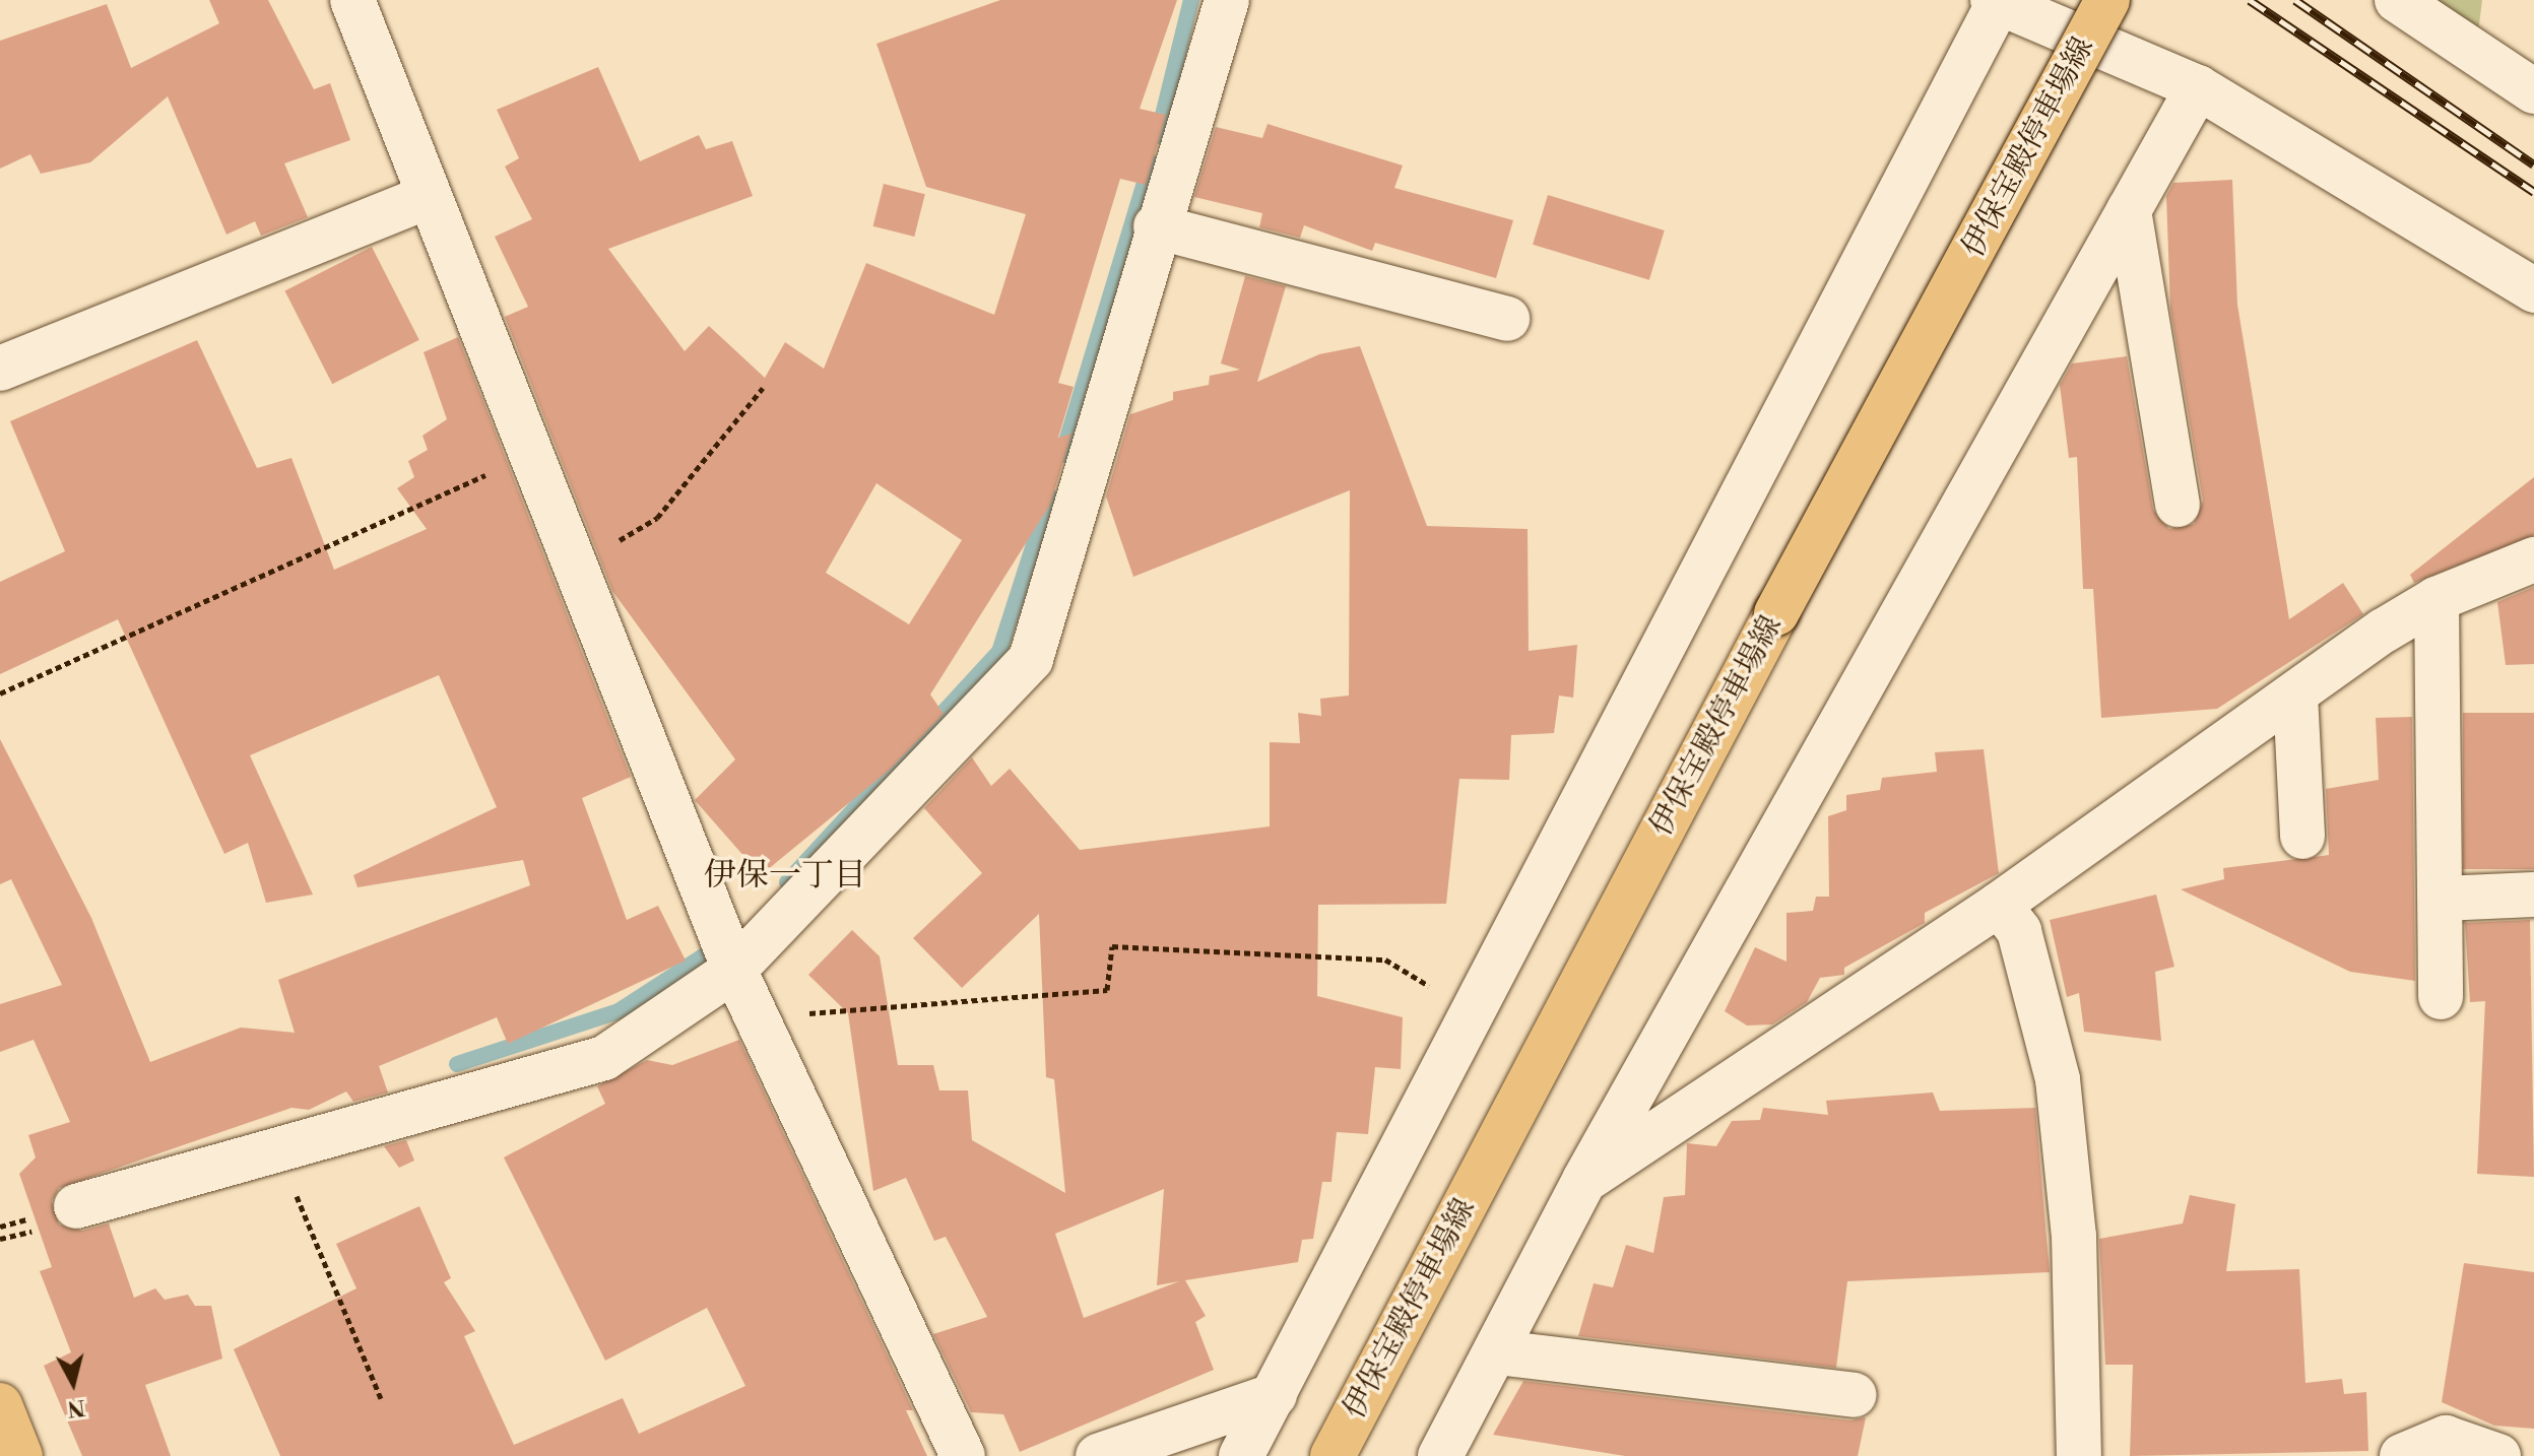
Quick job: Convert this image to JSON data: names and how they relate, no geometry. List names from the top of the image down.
{
  "streets": {
    "main road": ["伊保宝殿停車場線"]
  },
  "districts": ["伊保一丁目"],
  "north": "bottom"
}
